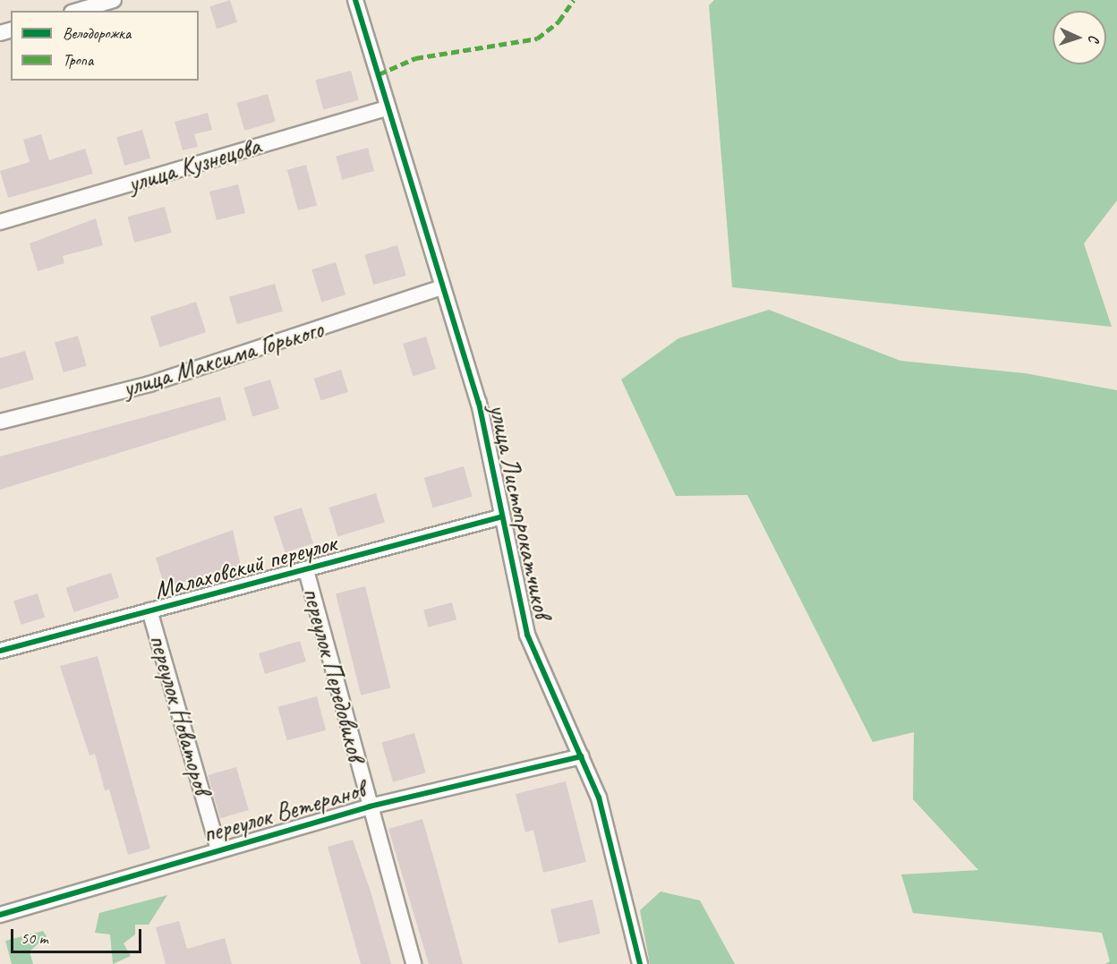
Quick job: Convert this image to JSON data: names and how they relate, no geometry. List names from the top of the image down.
{
  "streets": {
    "street": [
      "улица Кузнецова",
      "улица Максима Горького",
      "улица Листопрокатчиков",
      "Малаховский переулок",
      "переулок Передовиков",
      "переулок Новаторов",
      "переулок Ветеранов"
    ]
  },
  "crossings": [
    ["улица Кузнецова", "улица Листопрокатчиков"],
    ["улица Максима Горького", "улица Листопрокатчиков"],
    ["улица Листопрокатчиков", "Малаховский переулок"],
    ["улица Листопрокатчиков", "переулок Ветеранов"],
    ["Малаховский переулок", "переулок Передовиков"],
    ["Малаховский переулок", "переулок Новаторов"],
    ["переулок Передовиков", "переулок Ветеранов"],
    ["переулок Новаторов", "переулок Ветеранов"]
  ],
  "legend": ["Велодорожка", "Тропа"],
  "scale_bar": "50 m",
  "north": "right"
}
